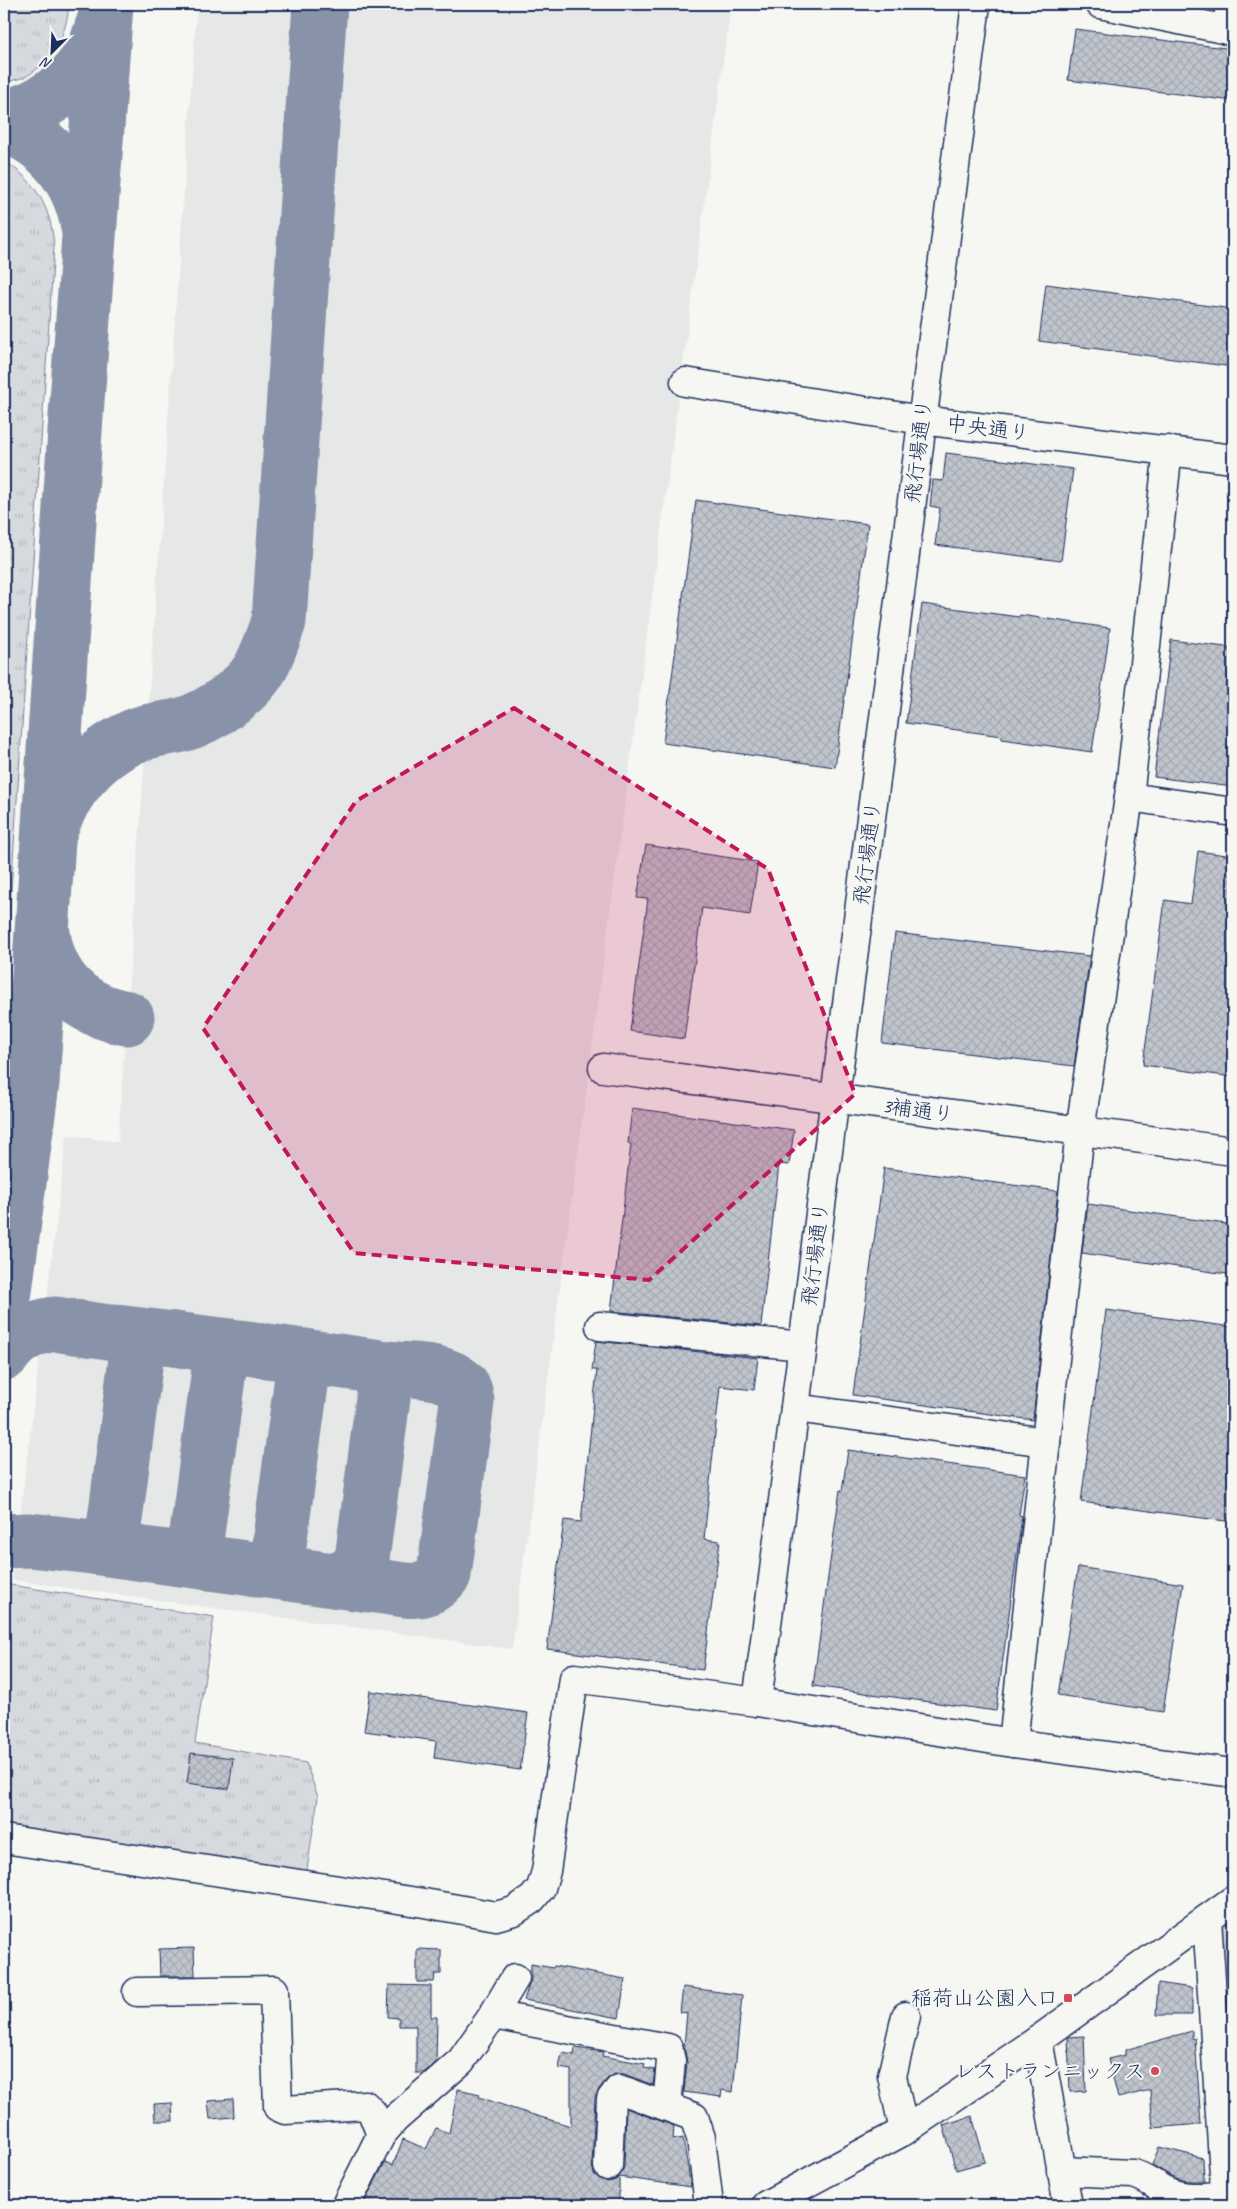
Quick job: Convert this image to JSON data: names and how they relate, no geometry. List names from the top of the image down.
{
  "streets": {
    "street": ["中央通り", "飛行場通り", "3補通り"]
  },
  "crossings": [
    ["中央通り", "飛行場通り"],
    ["飛行場通り", "3補通り"]
  ],
  "places": {
    "transit": ["稲荷山公園入口"],
    "other": ["レストランニックス"]
  },
  "north": "bottom left"
}
